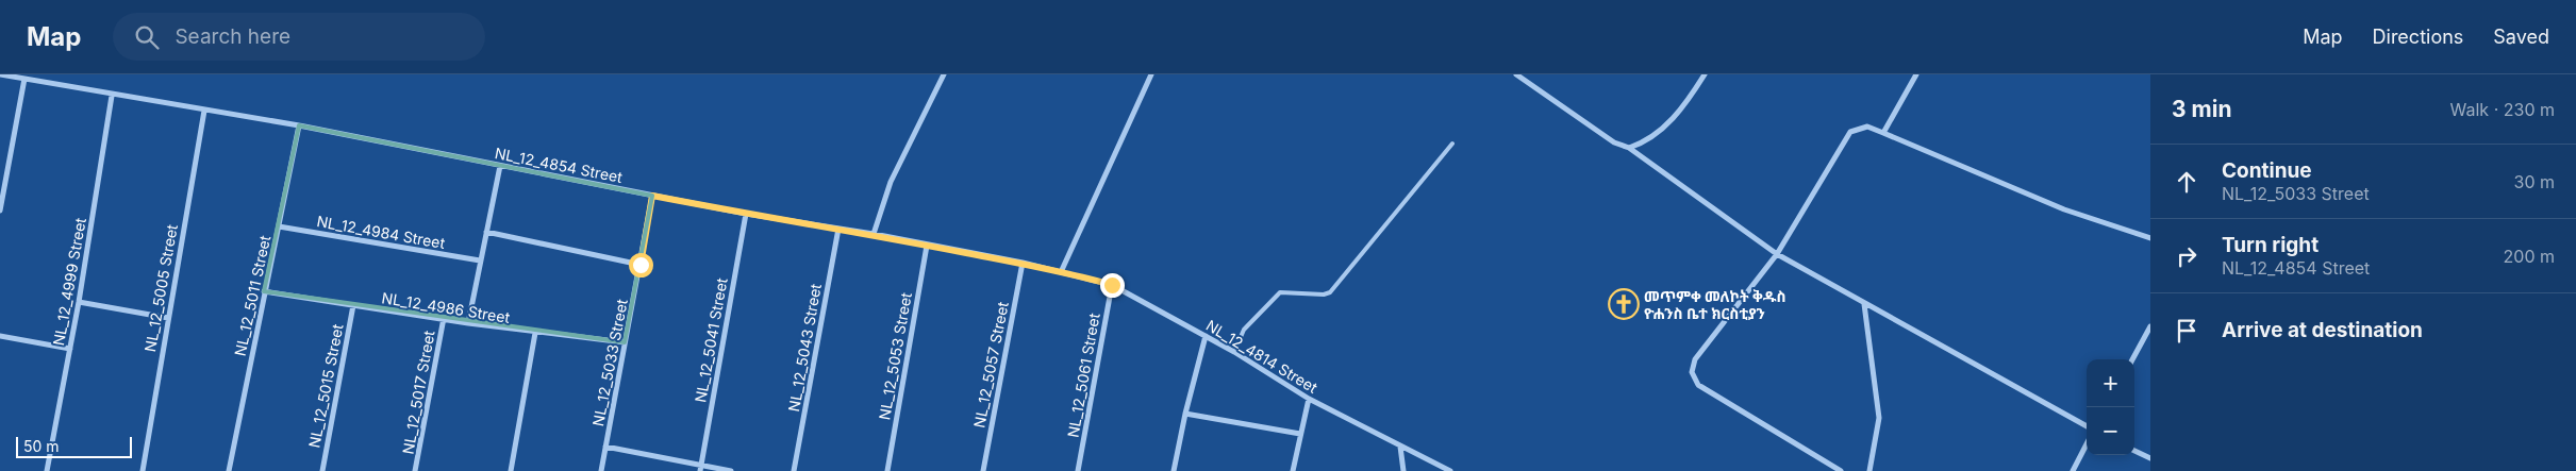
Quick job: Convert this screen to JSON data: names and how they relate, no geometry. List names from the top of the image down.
{
  "streets": {
    "street": [
      "NL_12_4854 Street",
      "NL_12_4984 Street",
      "NL_12_4999 Street",
      "NL_12_5005 Street",
      "NL_12_5011 Street",
      "NL_12_4986 Street",
      "NL_12_5041 Street",
      "NL_12_5043 Street",
      "NL_12_5053 Street",
      "NL_12_4814 Street",
      "NL_12_5033 Street",
      "NL_12_5057 Street",
      "NL_12_5061 Street",
      "NL_12_5015 Street",
      "NL_12_5017 Street"
    ]
  },
  "crossings": [
    ["NL_12_4854 Street", "NL_12_4999 Street"],
    ["NL_12_4854 Street", "NL_12_5005 Street"],
    ["NL_12_4854 Street", "NL_12_5011 Street"],
    ["NL_12_4854 Street", "NL_12_5041 Street"],
    ["NL_12_4854 Street", "NL_12_5043 Street"],
    ["NL_12_4854 Street", "NL_12_5053 Street"],
    ["NL_12_4854 Street", "NL_12_4814 Street"],
    ["NL_12_4854 Street", "NL_12_5033 Street"],
    ["NL_12_4854 Street", "NL_12_5057 Street"],
    ["NL_12_4854 Street", "NL_12_5061 Street"],
    ["NL_12_4984 Street", "NL_12_5011 Street"],
    ["NL_12_5011 Street", "NL_12_4986 Street"],
    ["NL_12_4986 Street", "NL_12_5033 Street"],
    ["NL_12_4986 Street", "NL_12_5015 Street"],
    ["NL_12_4986 Street", "NL_12_5017 Street"],
    ["NL_12_4814 Street", "NL_12_5061 Street"]
  ],
  "places": {
    "church": ["መጥምቀ መለኮት ቅዱስ ዮሐንስ ቤተ ክርስቲያን"]
  },
  "scale_bar": "50 m",
  "page": {
    "header": "Map",
    "search": "Search here",
    "nav": ["Map", "Directions", "Saved"],
    "heading": ["3 min", "Walk · 230 m"],
    "list": [
      ["Continue", "NL_12_5033 Street", "30 m"],
      ["Turn right", "NL_12_4854 Street", "200 m"],
      "Arrive at destination"
    ],
    "map_buttons": ["+", "−"],
    "scale": "50 m"
  }
}
